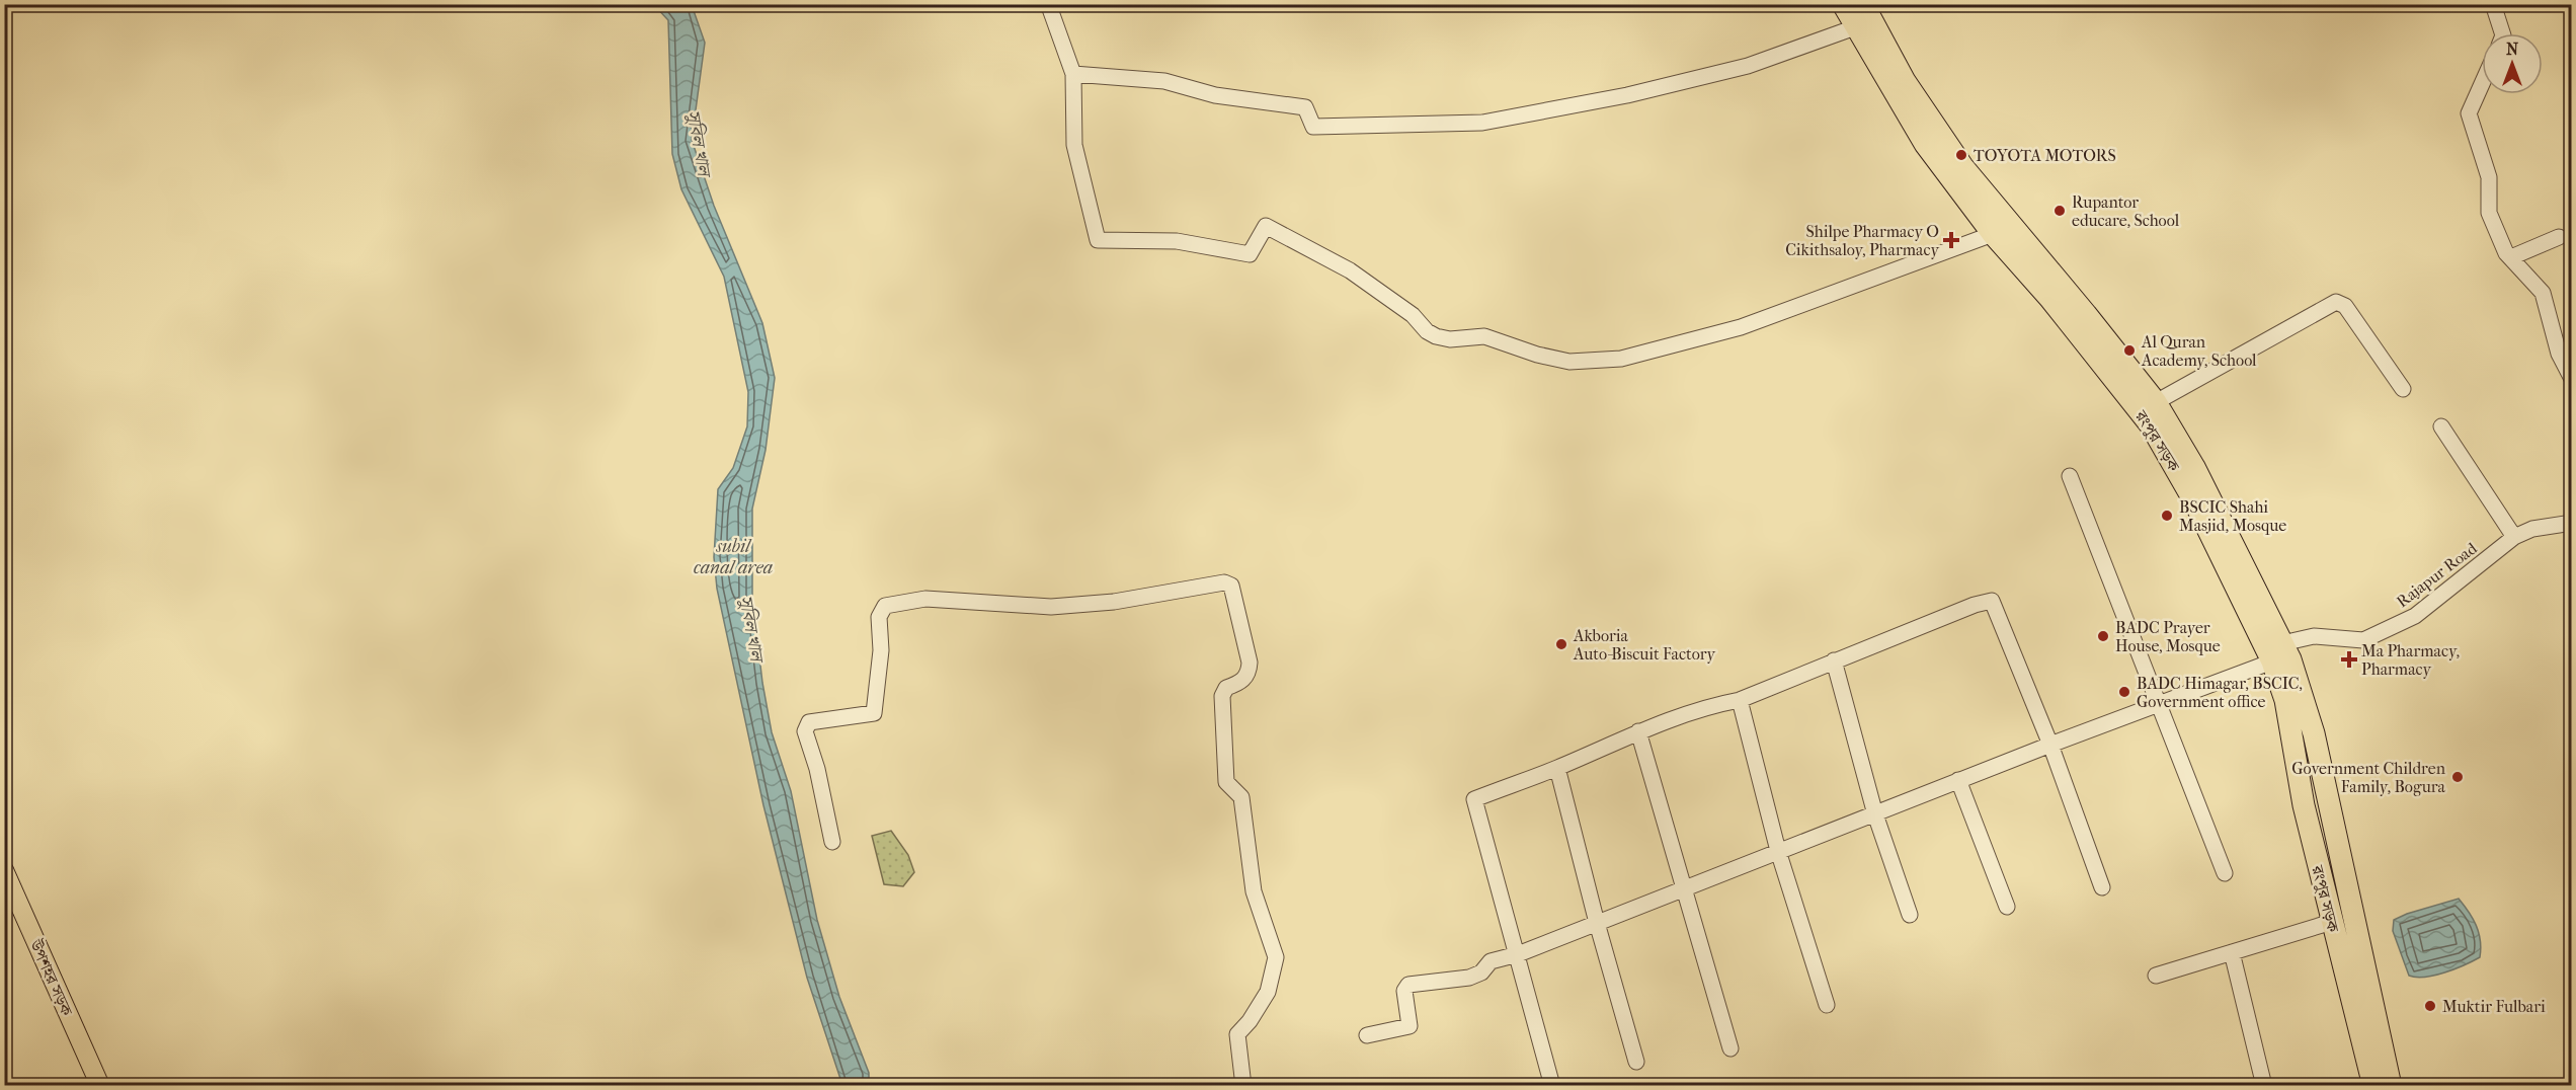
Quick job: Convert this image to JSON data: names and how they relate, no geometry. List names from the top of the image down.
{
  "streets": {
    "highway": ["রংপুর সড়ক"],
    "main road": ["উপশহর সড়ক"],
    "street": ["Rajapur Road"]
  },
  "crossings": [
    ["রংপুর সড়ক", "Rajapur Road"]
  ],
  "water": ["সুবিল খাল", "subil canal area"],
  "places": {
    "other": [
      "TOYOTA MOTORS",
      "Rupantor educare, School",
      "Al Quran Academy, School",
      "BSCIC Shahi Masjid, Mosque",
      "BADC Prayer House, Mosque",
      "Akboria Auto-Biscuit Factory",
      "BADC Himagar, BSCIC, Government office",
      "Government Children Family, Bogura",
      "Muktir Fulbari"
    ],
    "health": ["Shilpe Pharmacy O Cikithsaloy, Pharmacy", "Ma Pharmacy, Pharmacy"]
  },
  "north": "top"
}
